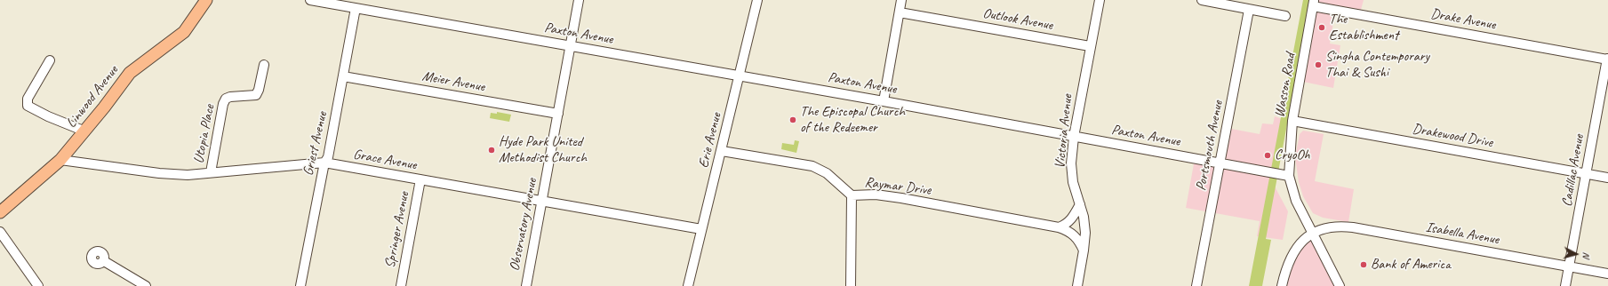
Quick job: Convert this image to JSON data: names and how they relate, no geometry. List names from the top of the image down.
{
  "streets": {
    "main road": ["Linwood Avenue"],
    "street": [
      "Outlook Avenue",
      "Drake Avenue",
      "Paxton Avenue",
      "Meier Avenue",
      "Wasson Road",
      "Victoria Avenue",
      "Utopia Place",
      "Drakewood Drive",
      "Erie Avenue",
      "Griest Avenue",
      "Portsmouth Avenue",
      "Grace Avenue",
      "Cadillac Avenue",
      "Raymar Drive",
      "Observatory Avenue",
      "Springer Avenue",
      "Isabella Avenue"
    ]
  },
  "crossings": [
    ["Outlook Avenue", "Victoria Avenue"],
    ["Drake Avenue", "Wasson Road"],
    ["Drake Avenue", "Cadillac Avenue"],
    ["Paxton Avenue", "Wasson Road"],
    ["Paxton Avenue", "Victoria Avenue"],
    ["Paxton Avenue", "Erie Avenue"],
    ["Paxton Avenue", "Griest Avenue"],
    ["Paxton Avenue", "Portsmouth Avenue"],
    ["Paxton Avenue", "Observatory Avenue"],
    ["Meier Avenue", "Griest Avenue"],
    ["Meier Avenue", "Observatory Avenue"],
    ["Wasson Road", "Drakewood Drive"],
    ["Linwood Avenue", "Grace Avenue"],
    ["Victoria Avenue", "Raymar Drive"],
    ["Utopia Place", "Grace Avenue"],
    ["Drakewood Drive", "Cadillac Avenue"],
    ["Erie Avenue", "Grace Avenue"],
    ["Erie Avenue", "Raymar Drive"],
    ["Griest Avenue", "Grace Avenue"],
    ["Grace Avenue", "Observatory Avenue"],
    ["Grace Avenue", "Springer Avenue"],
    ["Cadillac Avenue", "Isabella Avenue"]
  ],
  "places": [
    "The Establishment",
    "Singha Contemporary Thai & Sushi",
    "The Episcopal Church of the Redeemer",
    "Hyde Park United Methodist Church",
    "CryoOh",
    "Bank of America"
  ],
  "north": "right"
}
